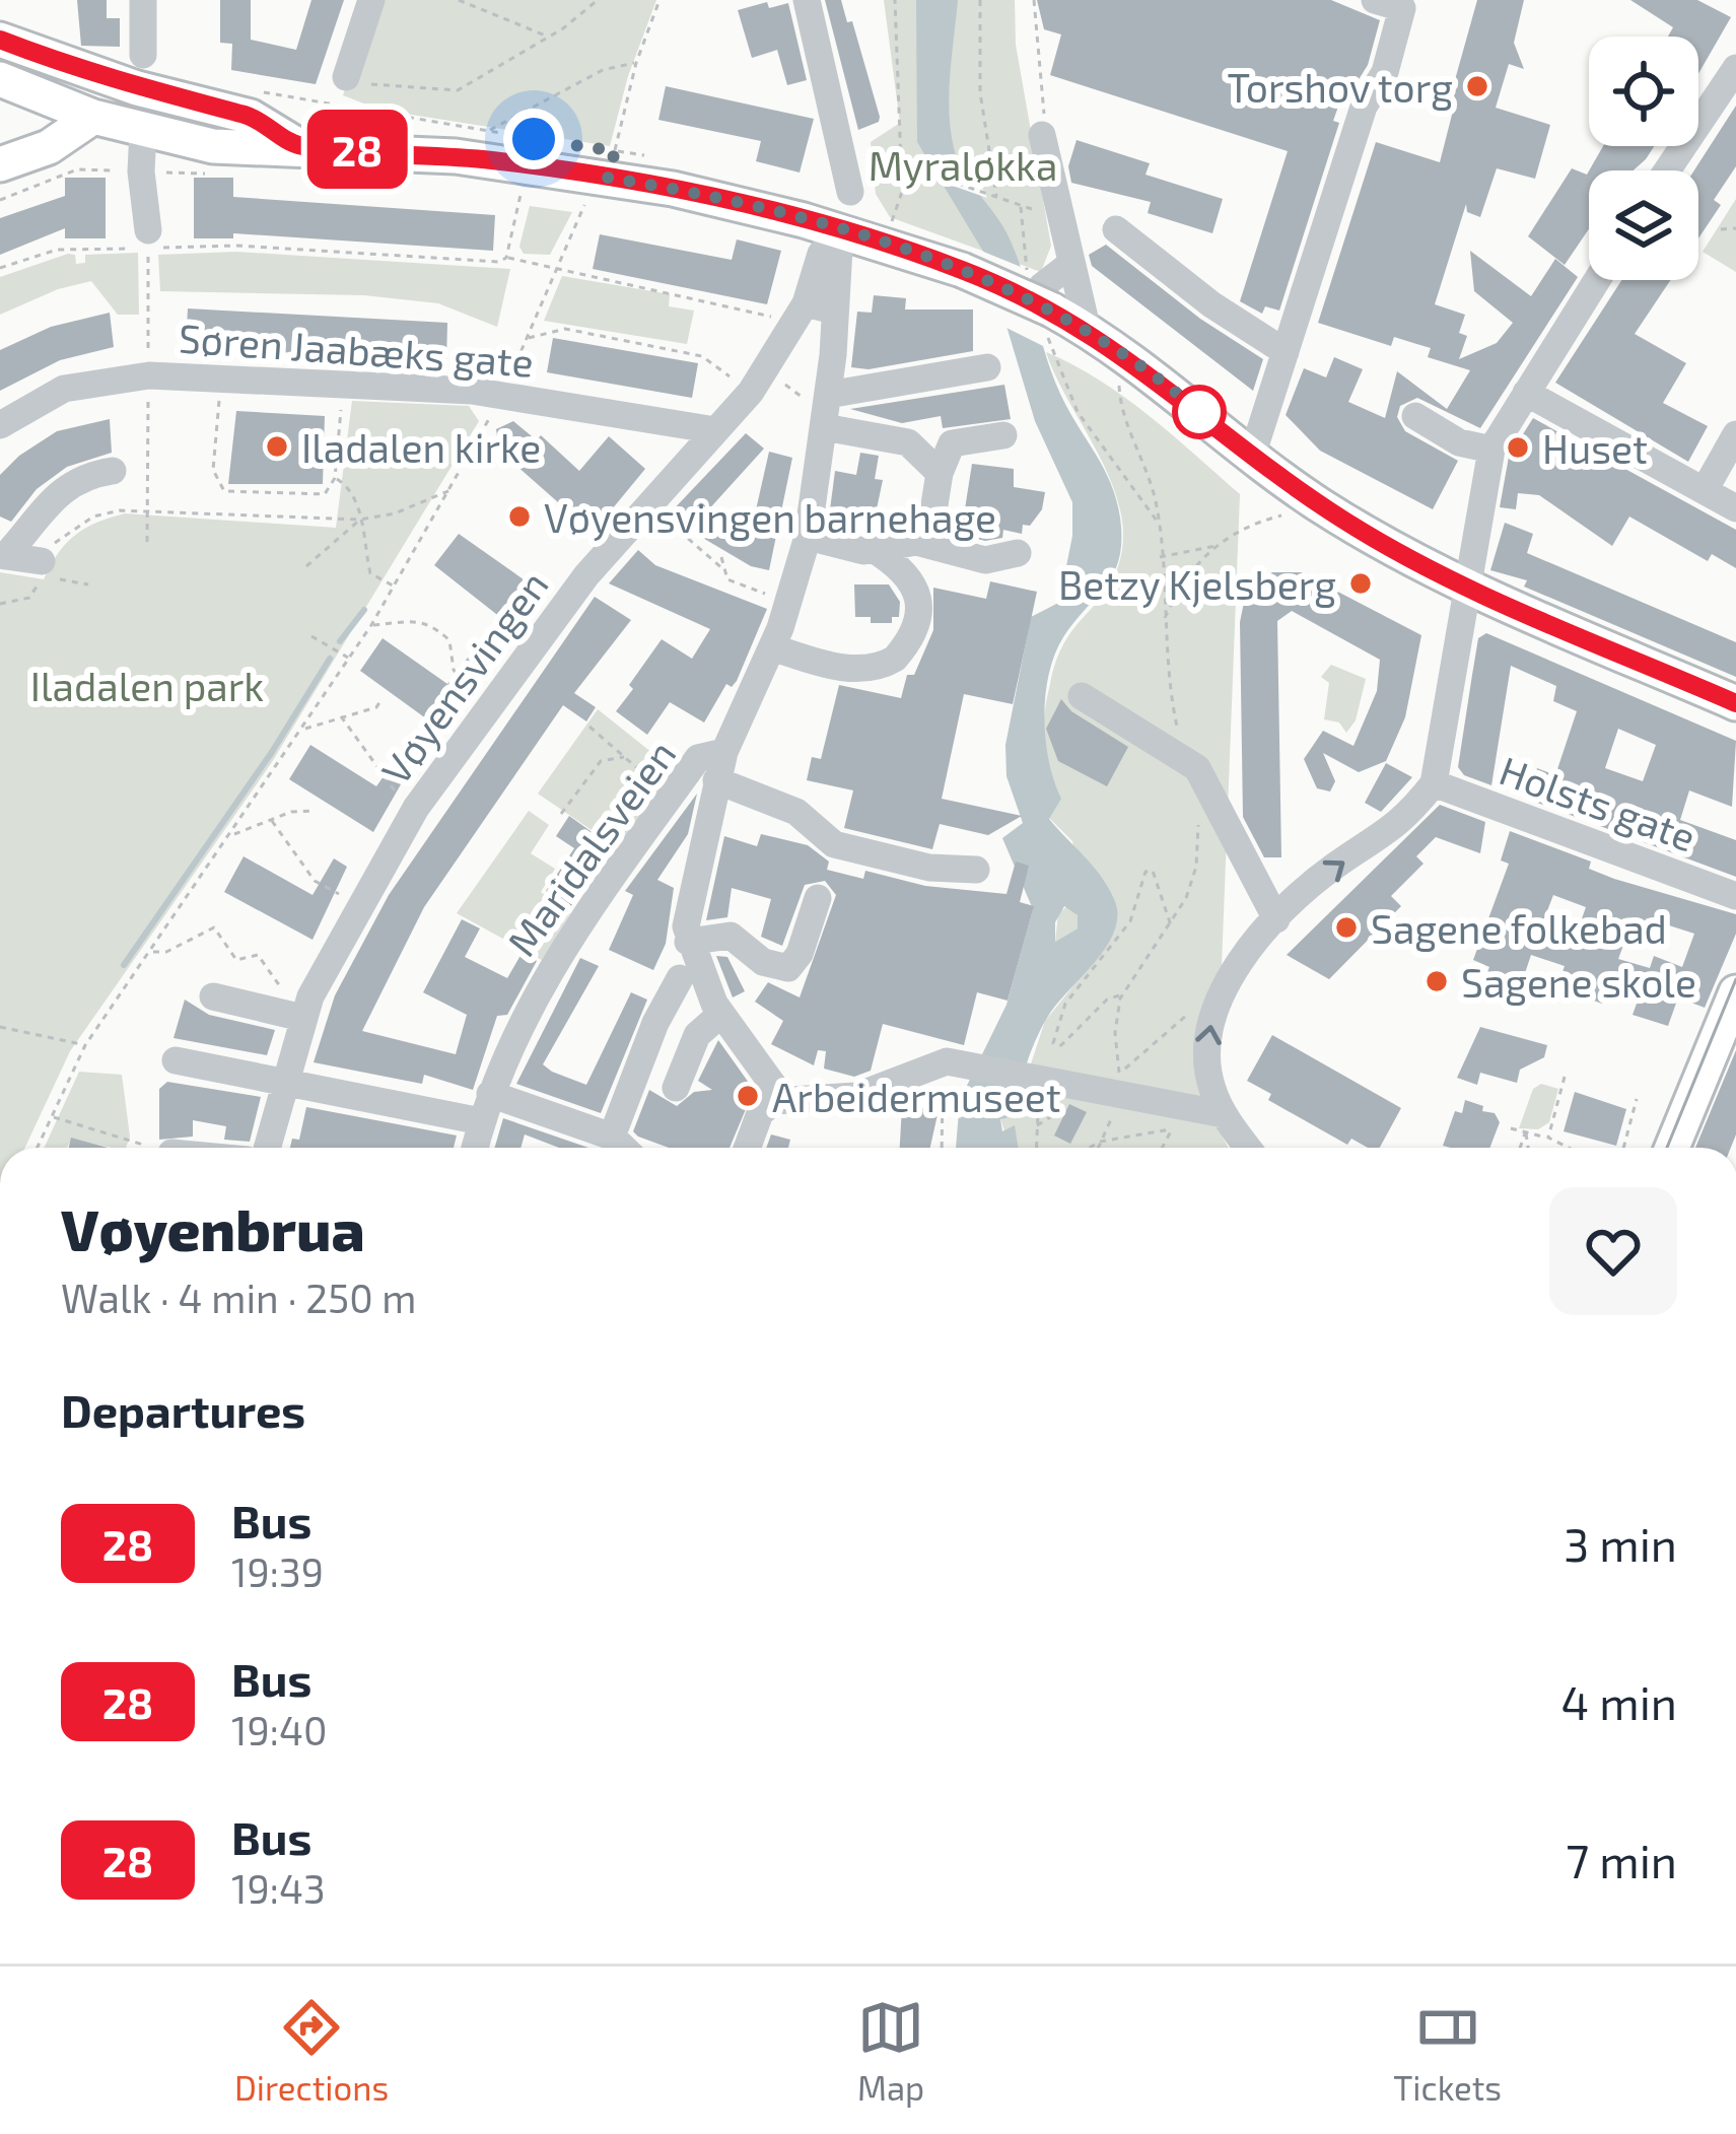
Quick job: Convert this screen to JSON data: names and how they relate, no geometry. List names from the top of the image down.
{
  "streets": {
    "street": [
      "Søren Jaabæks gate",
      "Vøyensvingen",
      "Holsts gate",
      "Maridalsveien"
    ]
  },
  "crossings": [
    ["Søren Jaabæks gate", "Vøyensvingen"],
    ["Vøyensvingen", "Maridalsveien"]
  ],
  "parks": ["Myraløkka", "Iladalen park"],
  "places": [
    "Torshov torg",
    "Iladalen kirke",
    "Huset",
    "Vøyensvingen barnehage",
    "Betzy Kjelsberg",
    "Sagene folkebad",
    "Sagene skole",
    "Arbeidermuseet"
  ],
  "lines": ["bus line 28"],
  "page": {
    "on_map": "28",
    "heading": [
      ["Vøyenbrua", "Walk · 4 min · 250 m"],
      "Departures"
    ],
    "list": [
      {
        "mark": "28",
        "name": "Bus",
        "note": "19:39",
        "value": "3 min"
      },
      {
        "mark": "28",
        "name": "Bus",
        "note": "19:40",
        "value": "4 min"
      },
      {
        "mark": "28",
        "name": "Bus",
        "note": "19:43",
        "value": "7 min"
      }
    ],
    "tabs": ["Directions", "Map", "Tickets"]
  }
}
